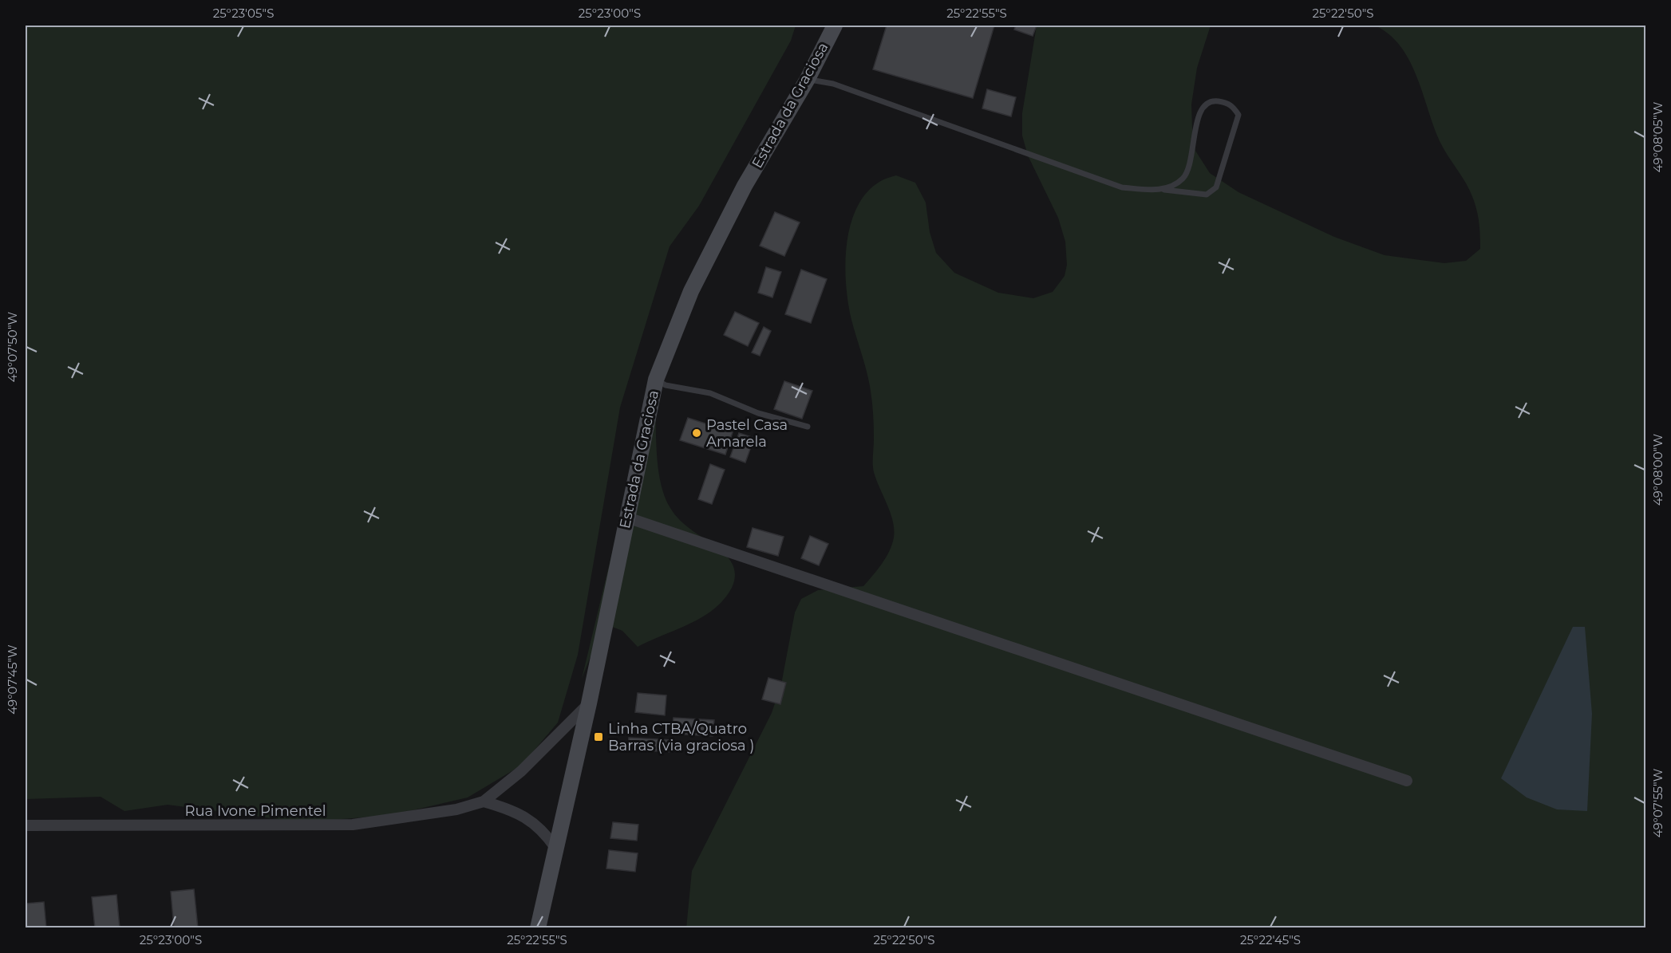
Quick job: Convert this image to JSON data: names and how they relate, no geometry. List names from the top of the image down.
{
  "streets": {
    "main road": ["Estrada da Graciosa"],
    "street": ["Rua Ivone Pimentel"]
  },
  "crossings": [
    ["Estrada da Graciosa", "Rua Ivone Pimentel"]
  ],
  "places": {
    "other": ["Pastel Casa Amarela"],
    "transit": ["Linha CTBA/Quatro Barras (via graciosa )"]
  },
  "coordinates": [
    "25°23'05\"S",
    "25°23'00\"S",
    "25°22'55\"S",
    "25°22'50\"S",
    "49°08'05\"W",
    "49°07'50\"W",
    "49°08'00\"W",
    "49°07'45\"W",
    "49°07'55\"W",
    "25°22'45\"S"
  ]
}
